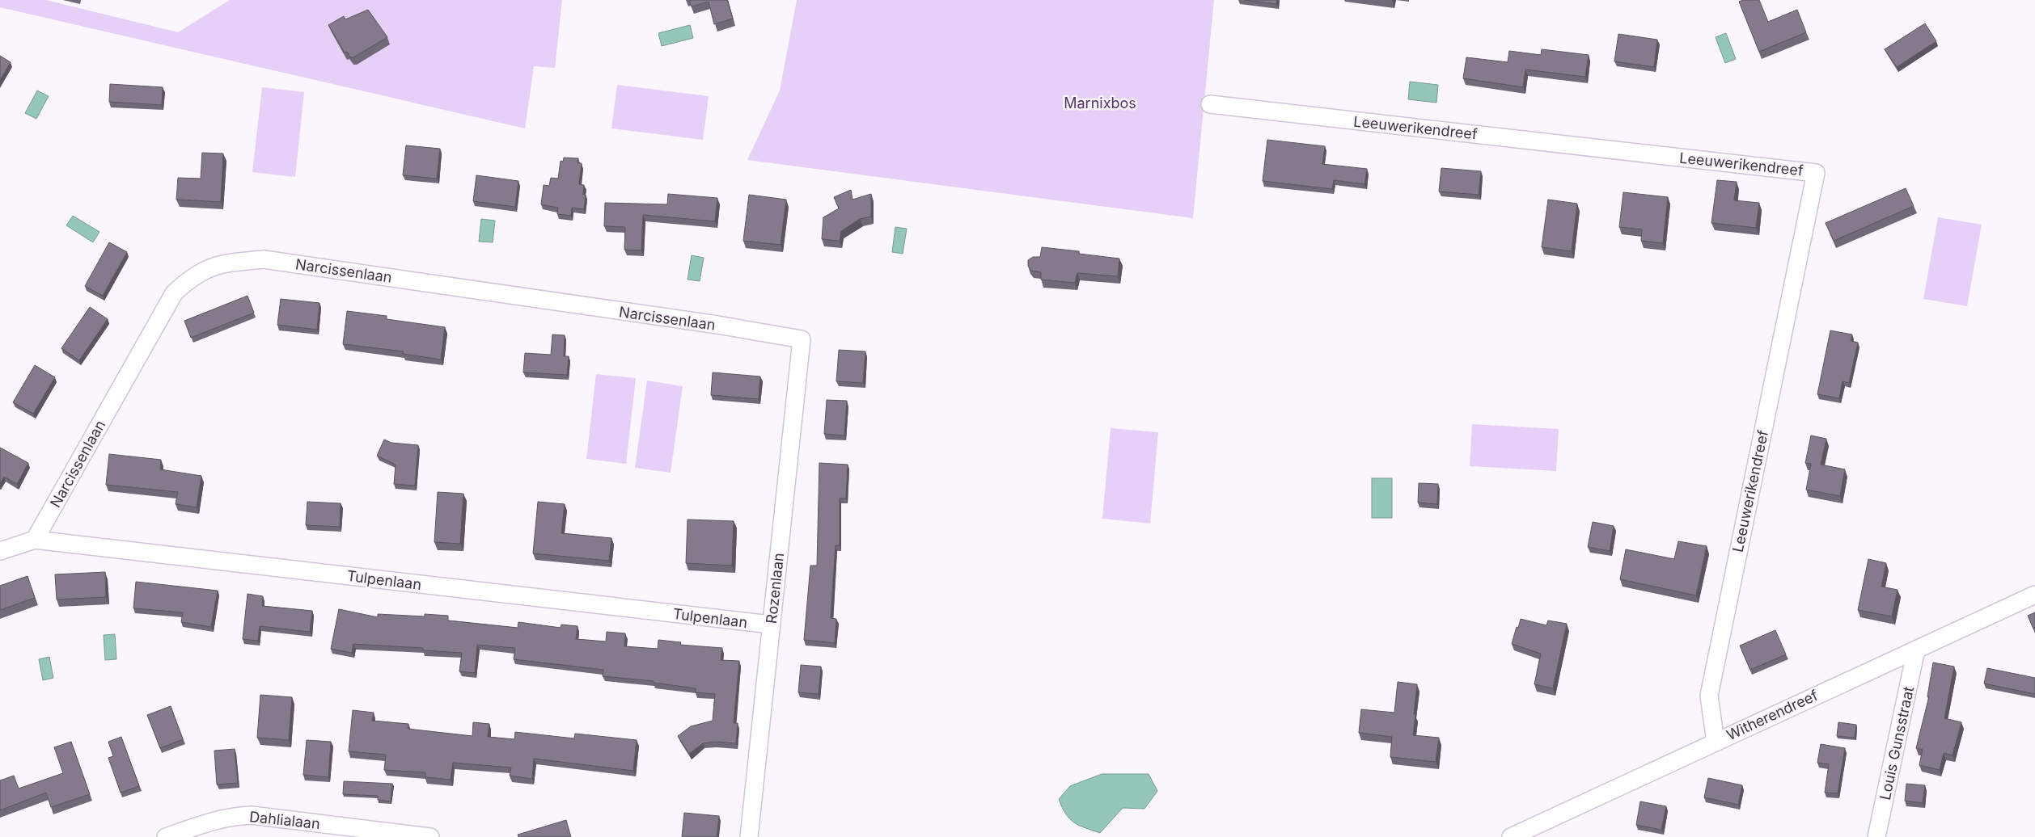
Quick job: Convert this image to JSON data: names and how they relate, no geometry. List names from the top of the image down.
{
  "streets": {
    "street": [
      "Leeuwerikendreef",
      "Narcissenlaan",
      "Tulpenlaan",
      "Rozenlaan",
      "Witherendreef",
      "Louis Gunsstraat",
      "Dahlialaan"
    ]
  },
  "crossings": [
    ["Leeuwerikendreef", "Witherendreef"],
    ["Narcissenlaan", "Tulpenlaan"],
    ["Narcissenlaan", "Rozenlaan"],
    ["Tulpenlaan", "Rozenlaan"],
    ["Witherendreef", "Louis Gunsstraat"]
  ],
  "parks": ["Marnixbos"]
}
